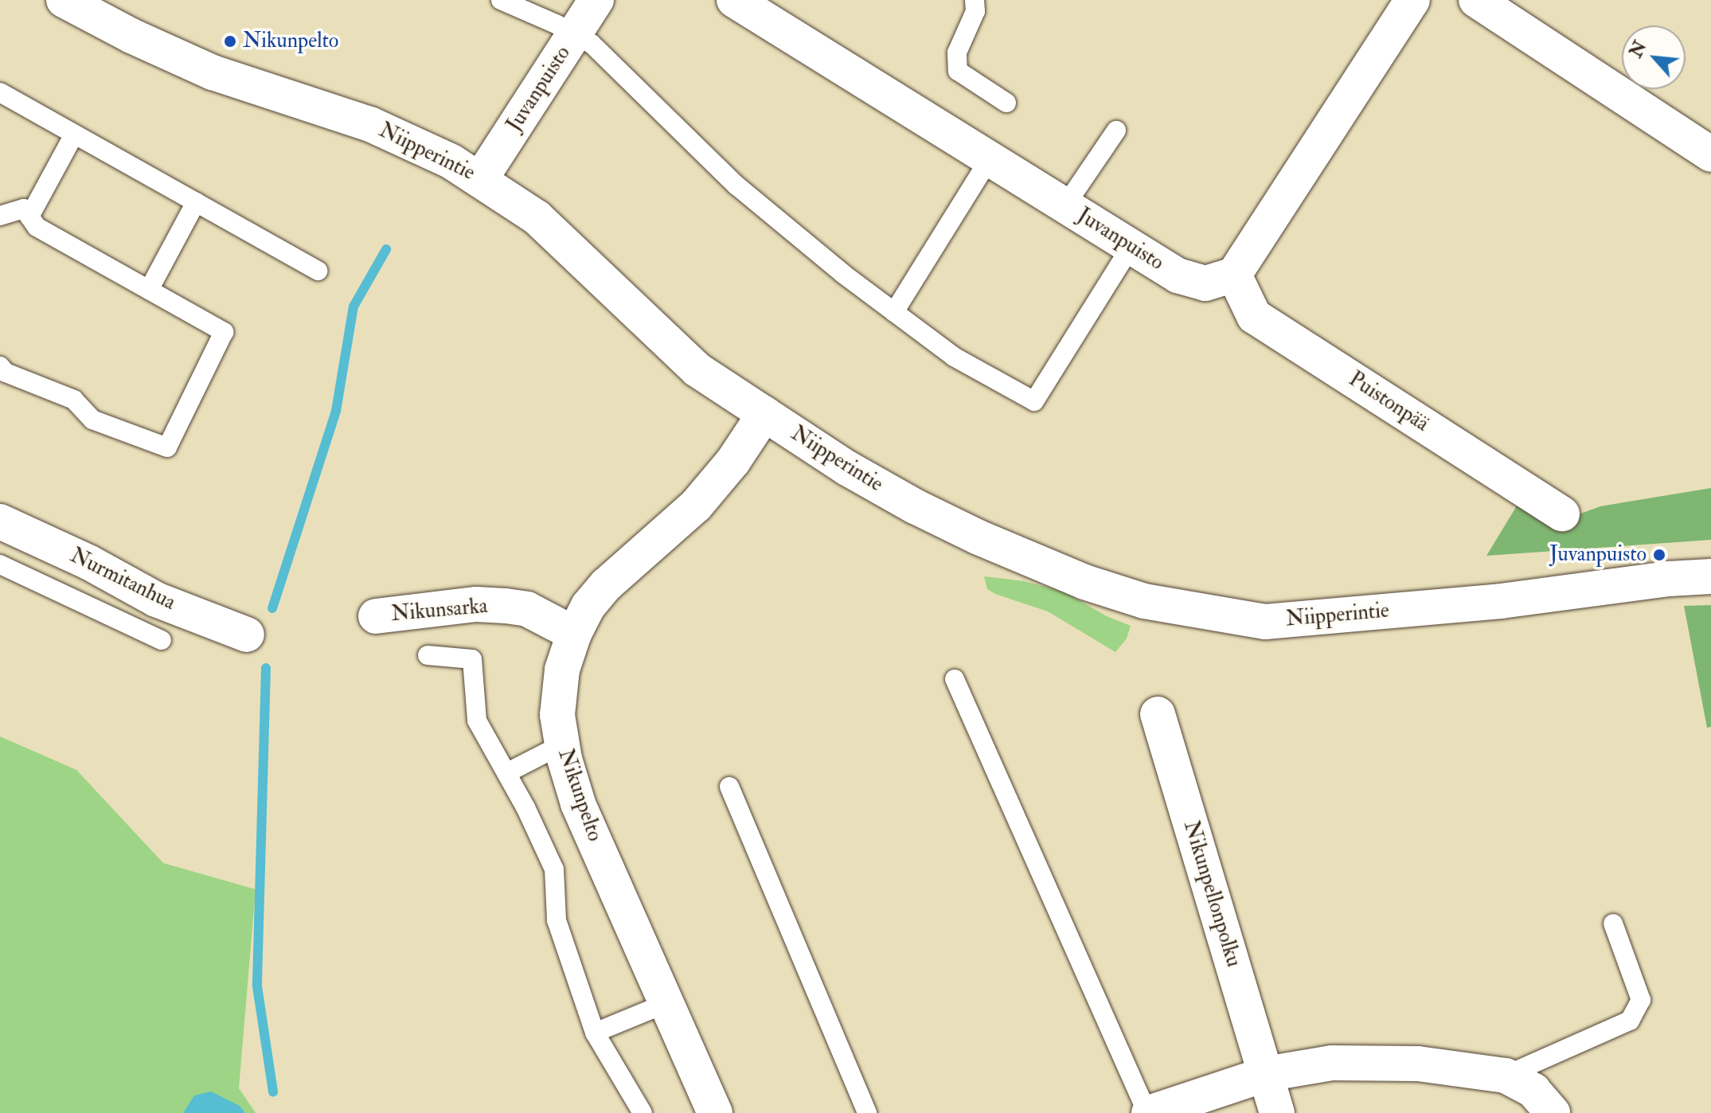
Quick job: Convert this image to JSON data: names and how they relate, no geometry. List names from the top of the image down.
{
  "streets": {
    "street": [
      "Juvanpuisto",
      "Niipperintie",
      "Puistonpää",
      "Nurmitanhua",
      "Nikunsarka",
      "Nikunpelto",
      "Nikunpellonpolku"
    ]
  },
  "crossings": [
    ["Juvanpuisto", "Niipperintie"],
    ["Juvanpuisto", "Puistonpää"],
    ["Niipperintie", "Nikunpelto"],
    ["Nikunsarka", "Nikunpelto"]
  ],
  "places": ["Nikunpelto", "Juvanpuisto"],
  "north": "top left"
}
